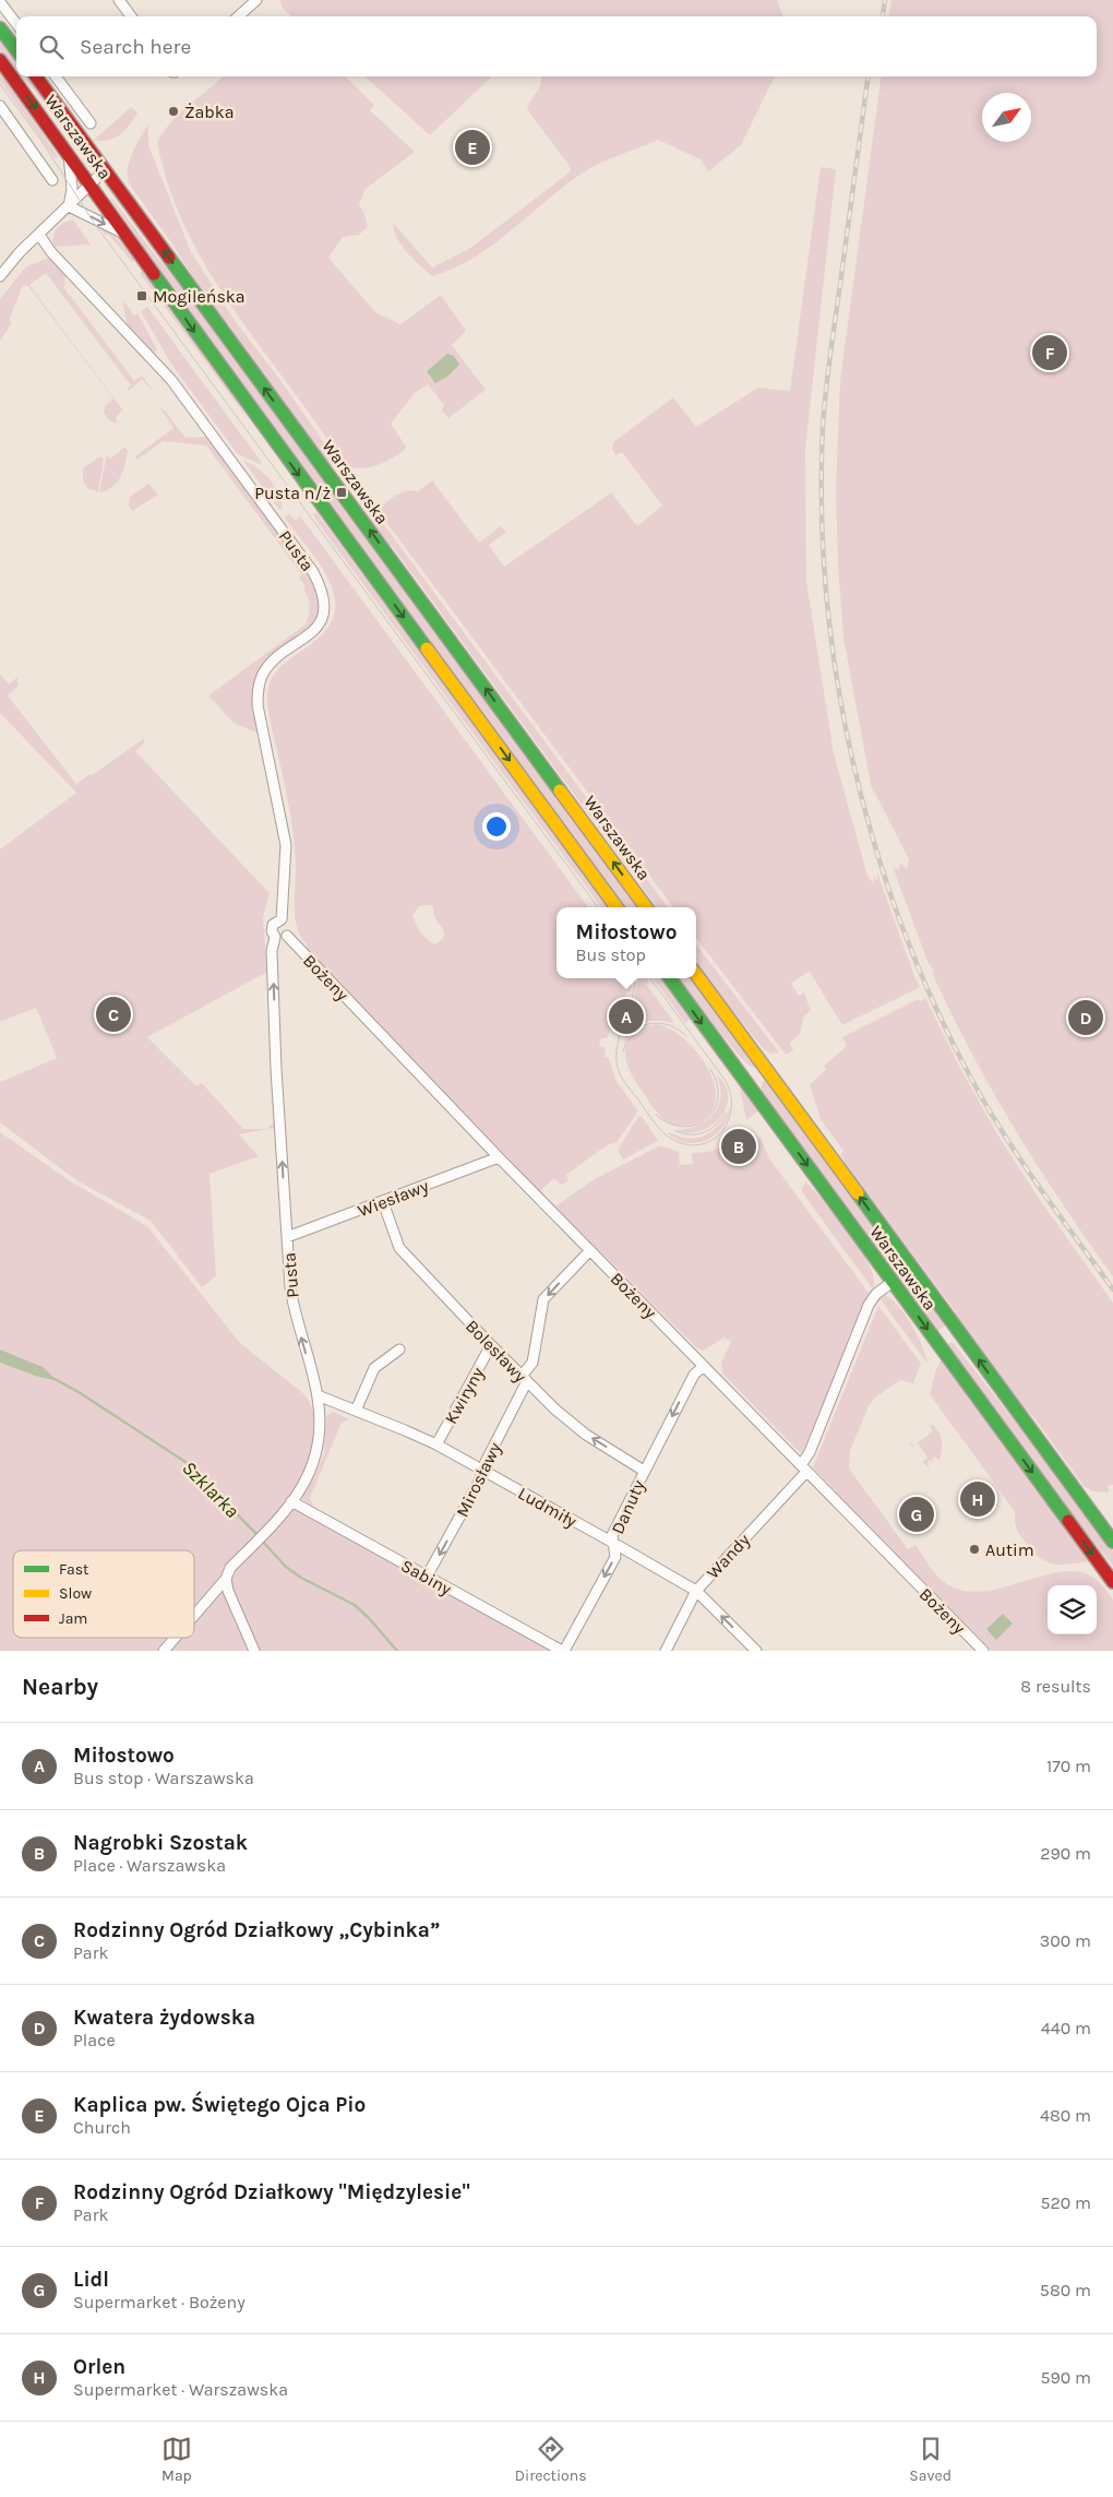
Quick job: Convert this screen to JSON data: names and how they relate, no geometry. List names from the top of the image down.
{
  "streets": {
    "main road": ["Warszawska"],
    "street": [
      "Pusta",
      "Bożeny",
      "Wiesławy",
      "Bolesławy",
      "Kwiryny",
      "Mirosławy",
      "Ludmiły",
      "Danuty",
      "Wandy",
      "Sabiny"
    ]
  },
  "crossings": [
    ["Warszawska", "Wandy"],
    ["Pusta", "Bożeny"],
    ["Pusta", "Wiesławy"],
    ["Pusta", "Ludmiły"],
    ["Pusta", "Sabiny"],
    ["Bożeny", "Wiesławy"],
    ["Bożeny", "Mirosławy"],
    ["Bożeny", "Danuty"],
    ["Bożeny", "Wandy"],
    ["Wiesławy", "Bolesławy"],
    ["Bolesławy", "Kwiryny"],
    ["Bolesławy", "Mirosławy"],
    ["Bolesławy", "Danuty"],
    ["Kwiryny", "Ludmiły"],
    ["Mirosławy", "Ludmiły"],
    ["Mirosławy", "Sabiny"],
    ["Ludmiły", "Danuty"],
    ["Ludmiły", "Wandy"],
    ["Danuty", "Sabiny"]
  ],
  "one_way": ["Bolesławy", "Mirosławy", "Danuty"],
  "water": ["Szklarka"],
  "places": {
    "other": ["Żabka", "Autim"],
    "transit": ["Mogileńska", "Pusta n/ż"]
  },
  "legend": ["Fast", "Slow", "Jam"],
  "north": "top right",
  "page": {
    "search": "Search here",
    "pins": [
      "E",
      "F",
      "C",
      "A",
      "D",
      "B",
      "H",
      "G"
    ],
    "popup": ["Miłostowo", "Bus stop"],
    "heading": ["Nearby", "8 results"],
    "list": [
      {
        "mark": "A",
        "name": "Miłostowo",
        "note": "Bus stop · Warszawska",
        "value": "170 m"
      },
      {
        "mark": "B",
        "name": "Nagrobki Szostak",
        "note": "Place · Warszawska",
        "value": "290 m"
      },
      {
        "mark": "C",
        "name": "Rodzinny Ogród Działkowy „Cybinka”",
        "note": "Park",
        "value": "300 m"
      },
      {
        "mark": "D",
        "name": "Kwatera żydowska",
        "note": "Place",
        "value": "440 m"
      },
      {
        "mark": "E",
        "name": "Kaplica pw. Świętego Ojca Pio",
        "note": "Church",
        "value": "480 m"
      },
      {
        "mark": "F",
        "name": "Rodzinny Ogród Działkowy \"Międzylesie\"",
        "note": "Park",
        "value": "520 m"
      },
      {
        "mark": "G",
        "name": "Lidl",
        "note": "Supermarket · Bożeny",
        "value": "580 m"
      },
      {
        "mark": "H",
        "name": "Orlen",
        "note": "Supermarket · Warszawska",
        "value": "590 m"
      }
    ],
    "nav": ["Map", "Directions", "Saved"]
  }
}
